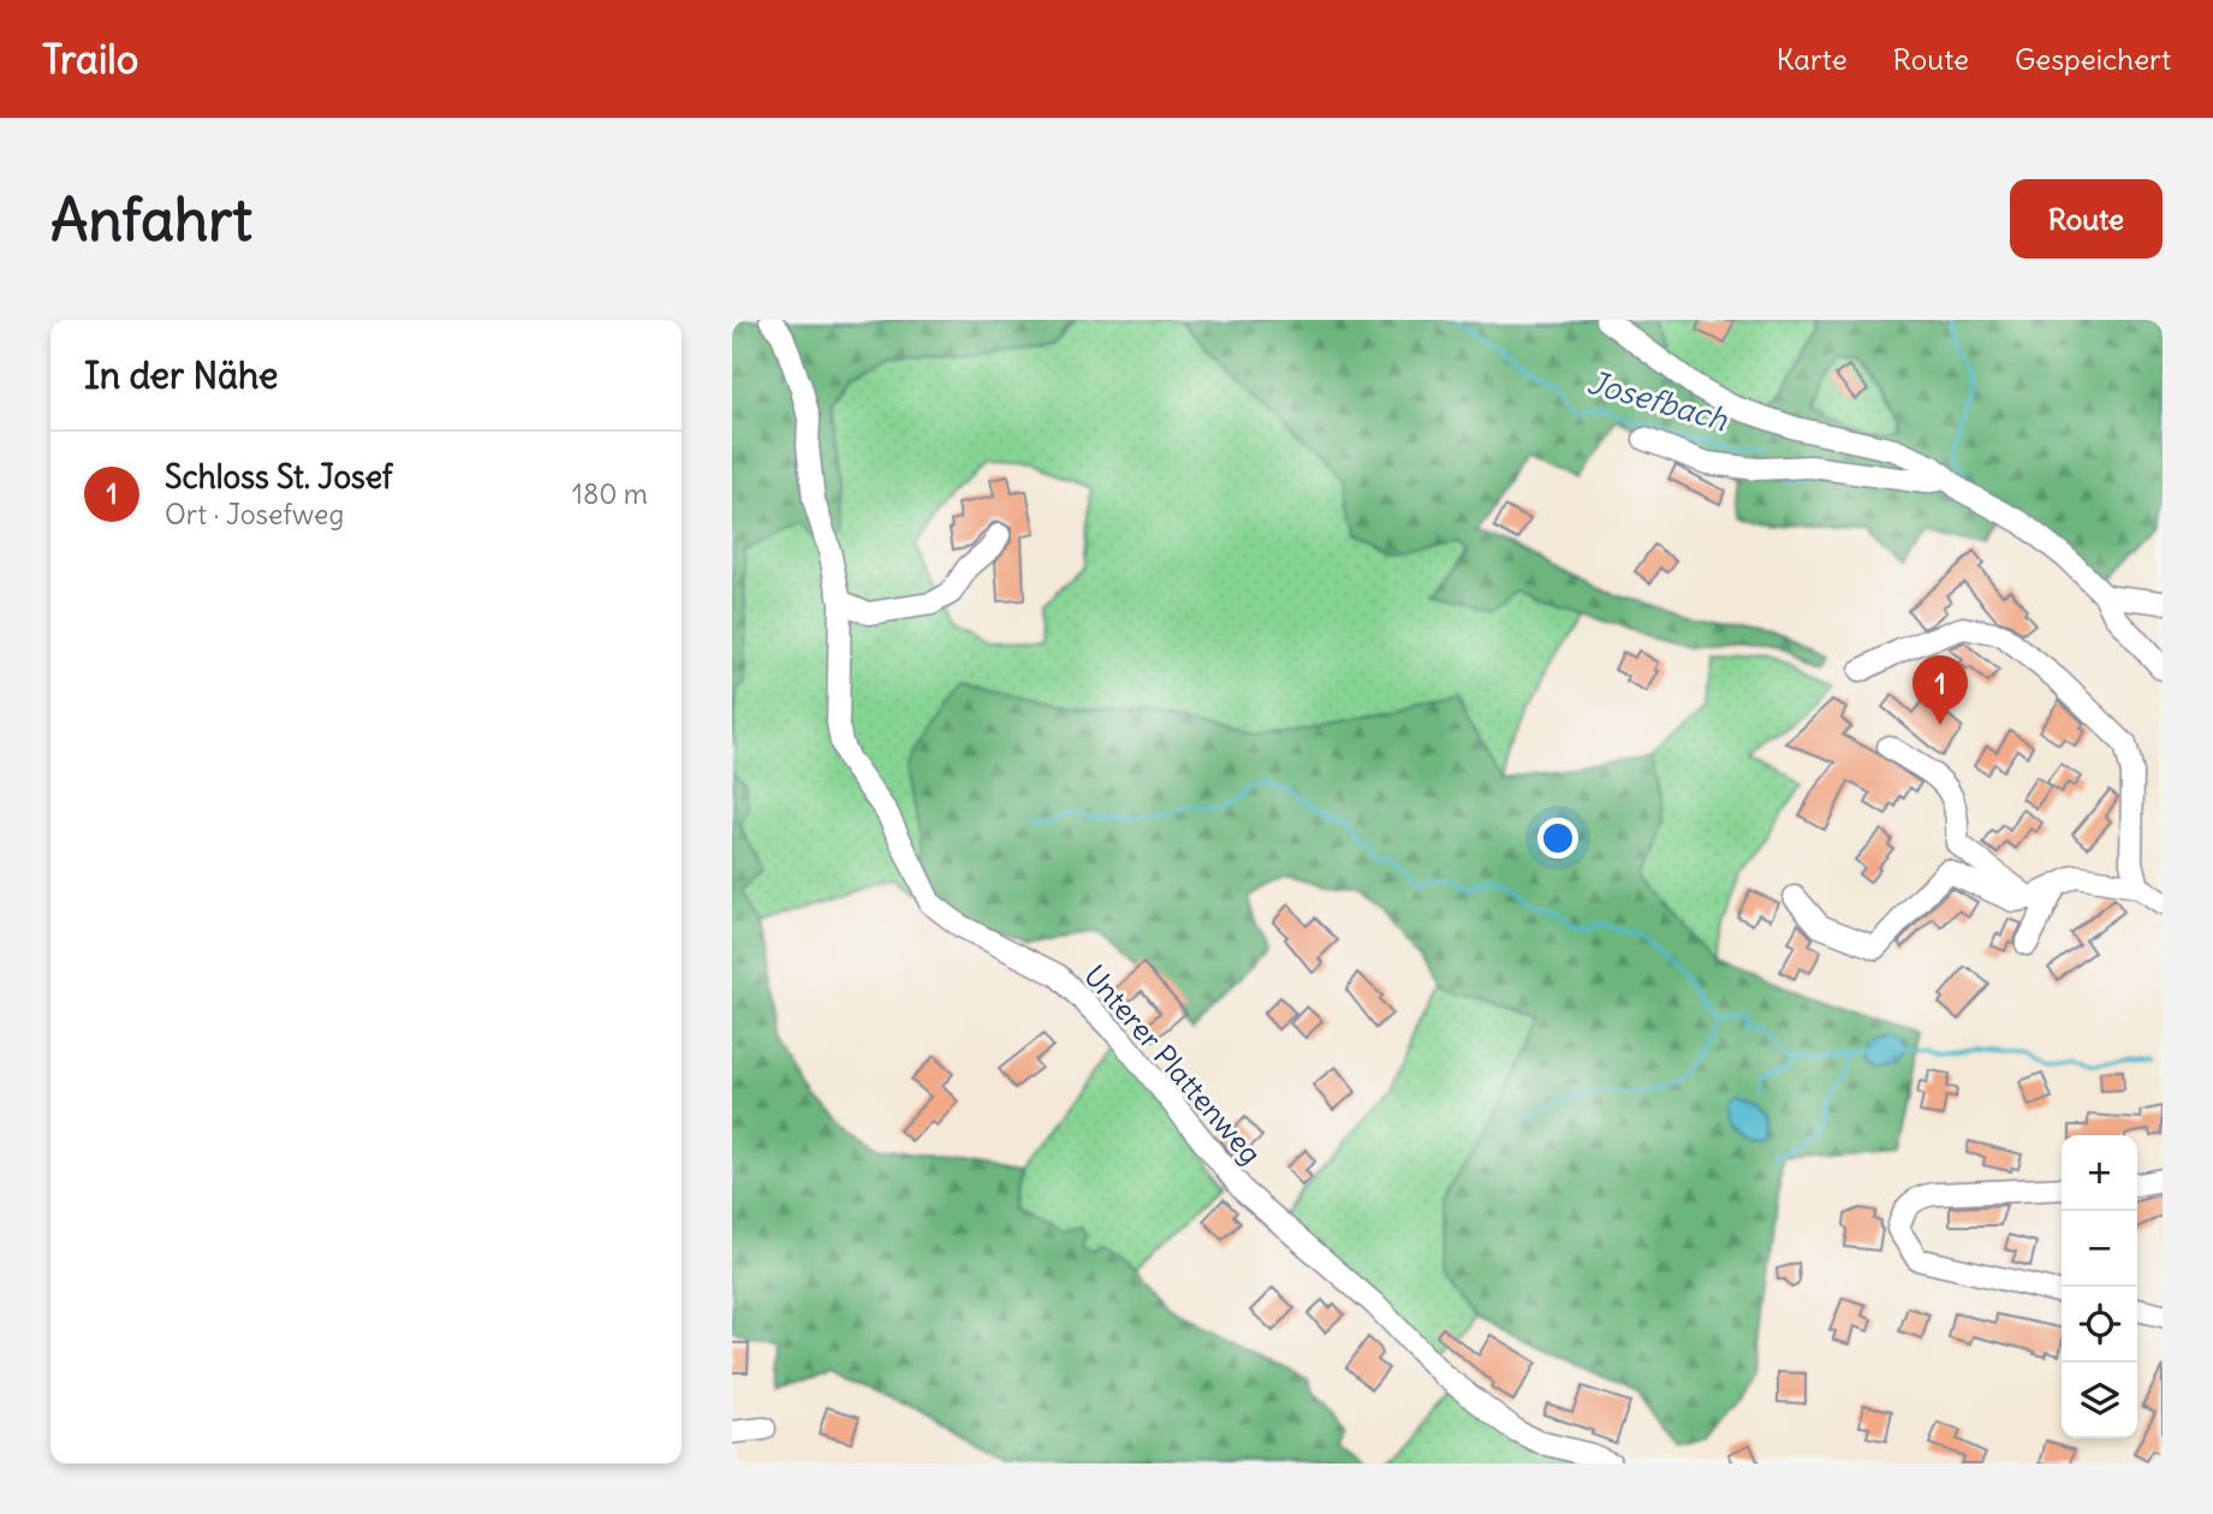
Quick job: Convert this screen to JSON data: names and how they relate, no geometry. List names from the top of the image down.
{
  "streets": {
    "street": ["Unterer Plattenweg"]
  },
  "water": ["Josefbach"],
  "page": {
    "header": "Trailo",
    "nav": ["Karte", "Route", "Gespeichert"],
    "buttons": "Route",
    "title": "Anfahrt",
    "heading": "In der Nähe",
    "list": [
      {
        "mark": "1",
        "name": "Schloss St. Josef",
        "note": "Ort · Josefweg",
        "value": "180 m"
      }
    ],
    "pins": "1",
    "map_buttons": ["+", "−"]
  }
}
